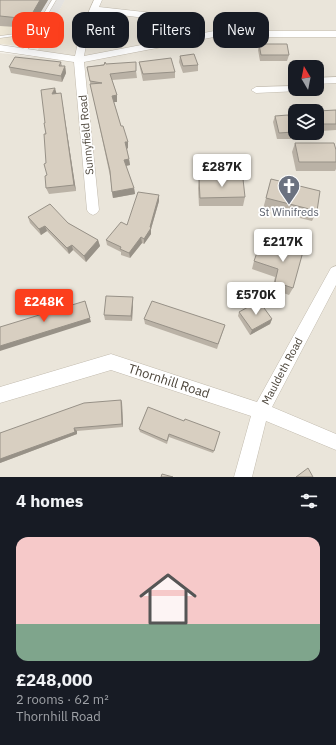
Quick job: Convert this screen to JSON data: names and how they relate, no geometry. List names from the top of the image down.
{
  "streets": {
    "street": ["Sunnyfield Road", "Mauldeth Road", "Thornhill Road"]
  },
  "crossings": [
    ["Mauldeth Road", "Thornhill Road"]
  ],
  "places": {
    "church": ["St Winifreds"]
  },
  "north": "top",
  "page": {
    "chip": [
      "Buy",
      "Rent",
      "Filters",
      "New"
    ],
    "price": [
      "£287K",
      "£217K",
      "£570K",
      "£248K"
    ],
    "heading": "4 homes",
    "list": [
      {
        "name": "£248,000",
        "note": "2 rooms · 62 m² · Thornhill Road"
      }
    ]
  }
}
